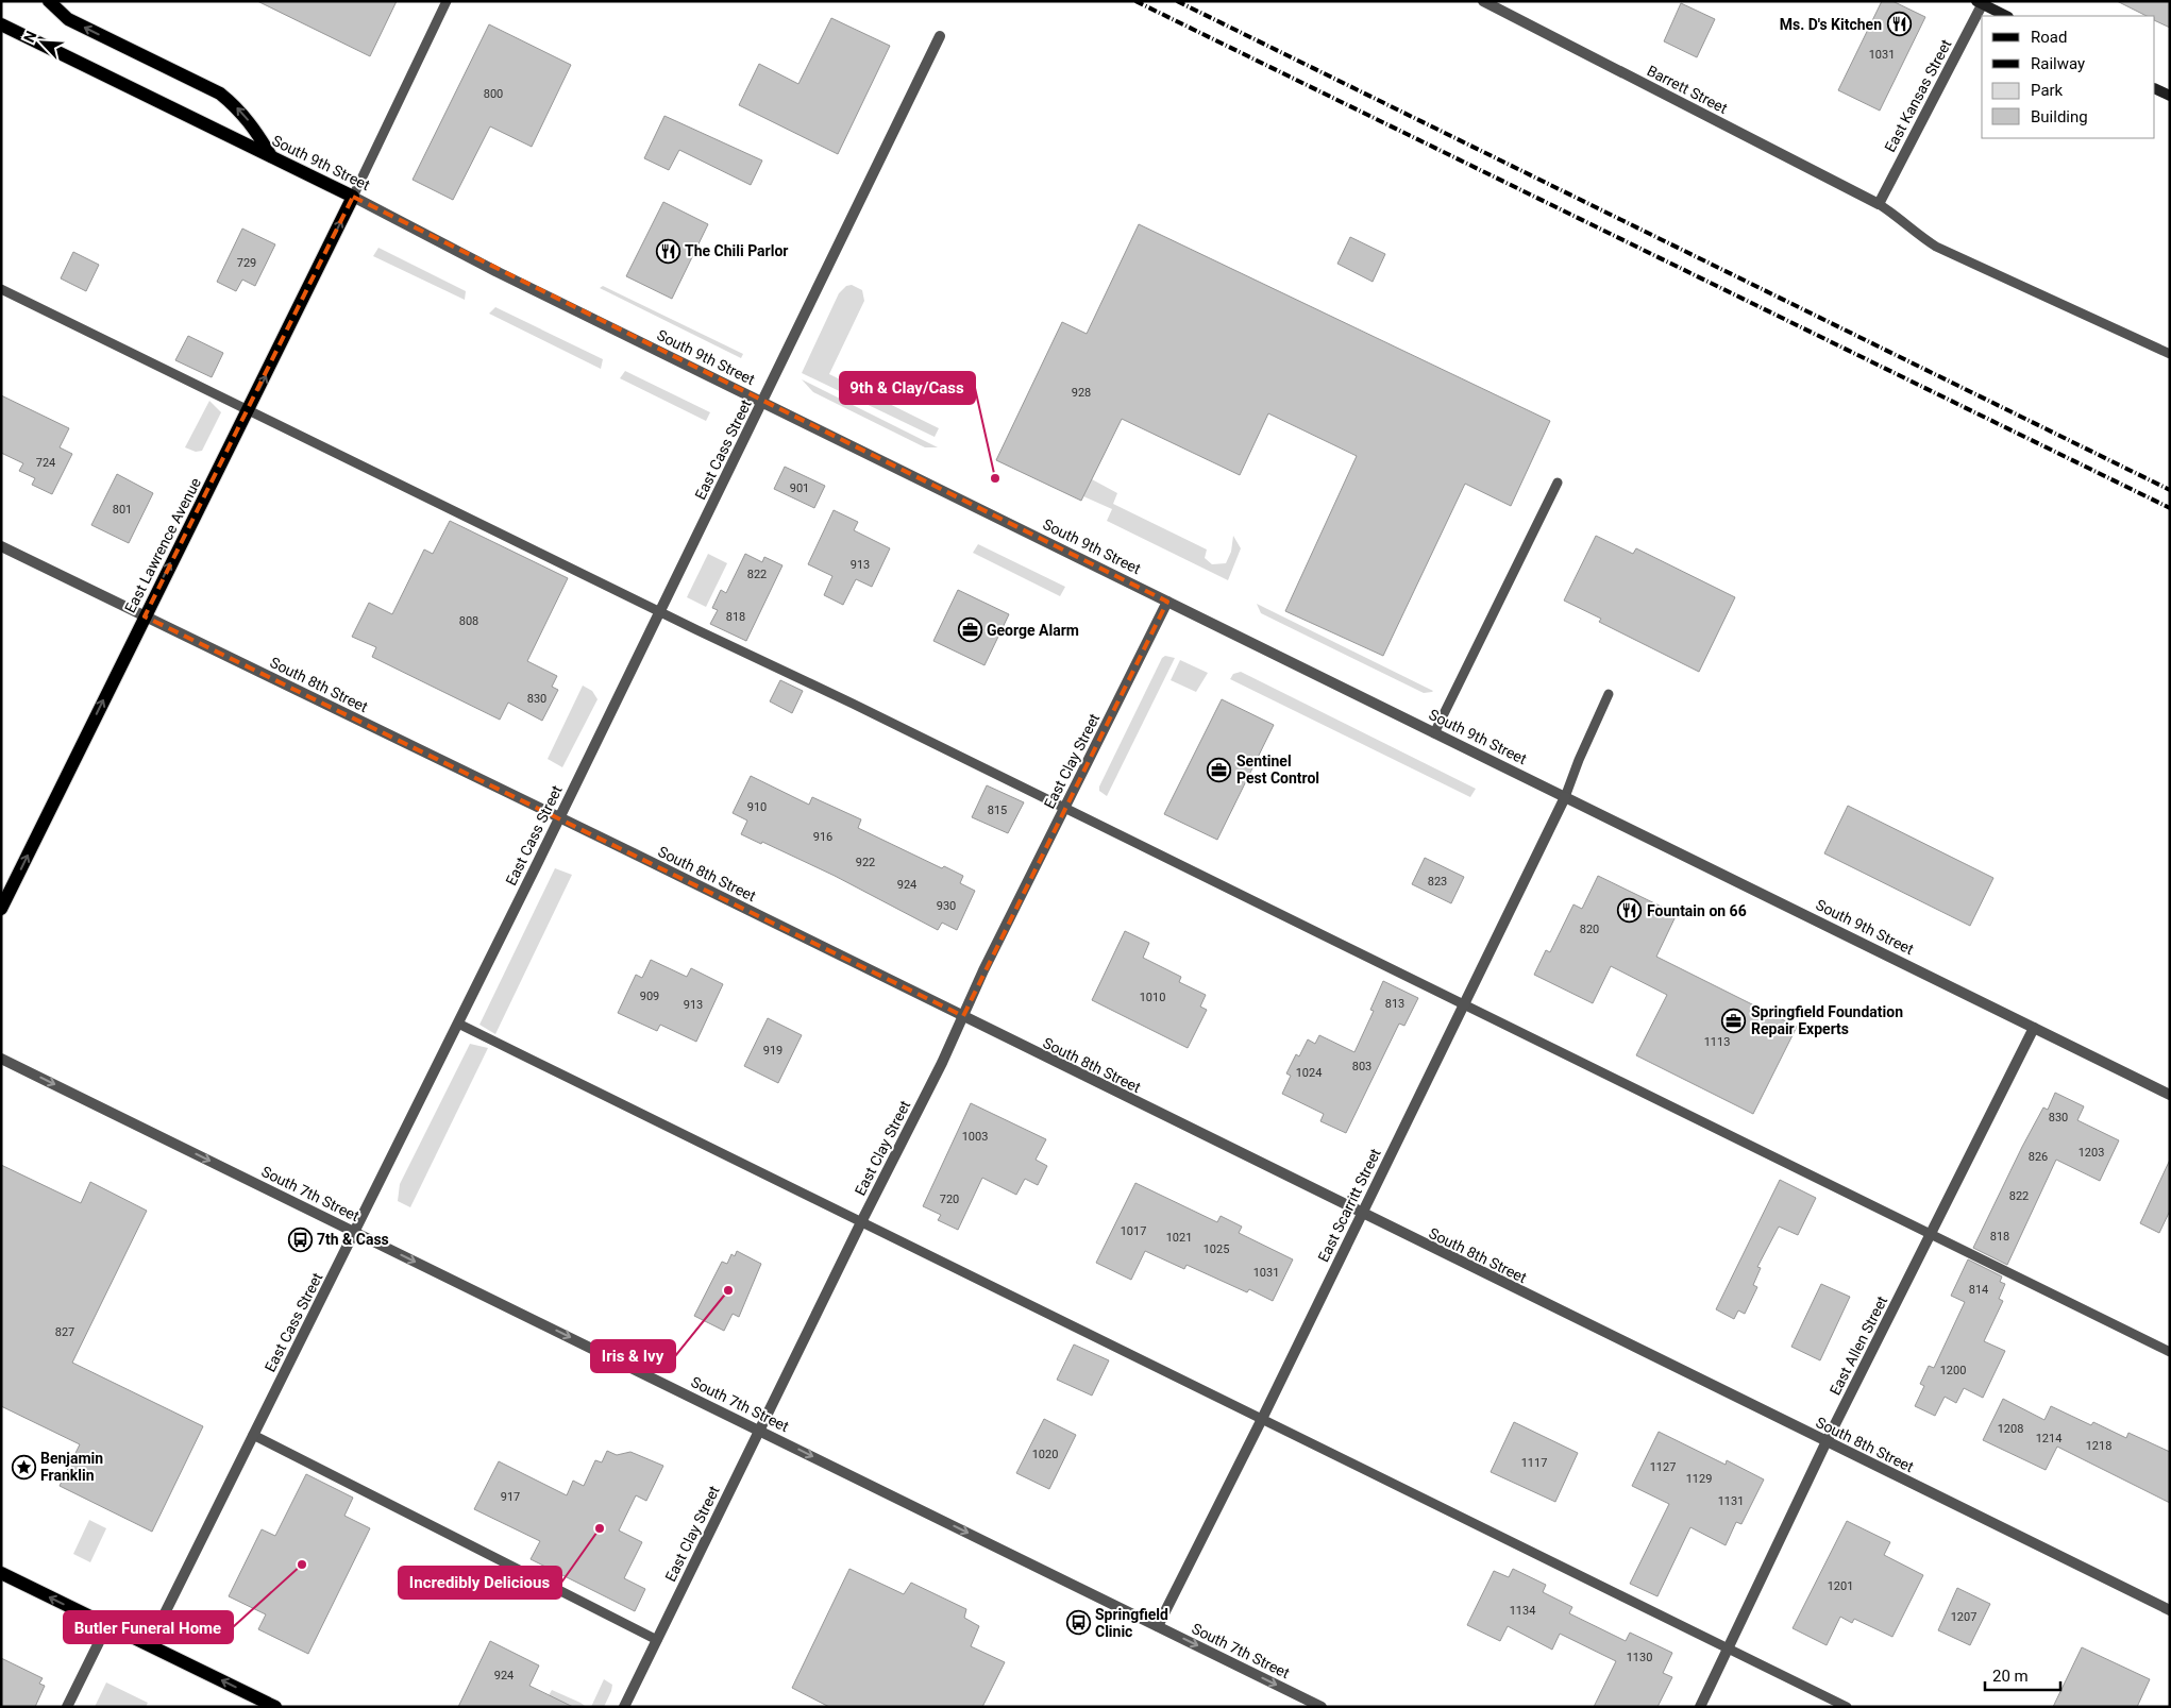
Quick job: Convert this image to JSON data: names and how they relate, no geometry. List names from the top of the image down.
{
  "streets": {
    "main road": ["South 9th Street", "East Lawrence Avenue"],
    "street": [
      "Barrett Street",
      "East Kansas Street",
      "East Cass Street",
      "South 8th Street",
      "East Clay Street",
      "South 7th Street",
      "East Scarritt Street",
      "East Allen Street"
    ]
  },
  "crossings": [
    ["Barrett Street", "East Kansas Street"],
    ["South 9th Street", "East Cass Street"],
    ["South 9th Street", "East Lawrence Avenue"],
    ["South 9th Street", "East Clay Street"],
    ["South 9th Street", "East Scarritt Street"],
    ["South 9th Street", "East Allen Street"],
    ["East Cass Street", "South 8th Street"],
    ["East Cass Street", "South 7th Street"],
    ["East Lawrence Avenue", "South 8th Street"],
    ["South 8th Street", "East Clay Street"],
    ["South 8th Street", "East Scarritt Street"],
    ["South 8th Street", "East Allen Street"],
    ["East Clay Street", "South 7th Street"],
    ["South 7th Street", "East Scarritt Street"]
  ],
  "one_way": ["East Lawrence Avenue", "South 7th Street"],
  "places": {
    "restaurant": ["Ms. D's Kitchen", "The Chili Parlor", "Fountain on 66"],
    "other": [
      "9th & Clay/Cass",
      "Iris & Ivy",
      "Incredibly Delicious",
      "Butler Funeral Home"
    ],
    "office": ["George Alarm", "Sentinel Pest Control", "Springfield Foundation Repair Experts"],
    "bus stop": ["7th & Cass", "Springfield Clinic"],
    "place": ["Benjamin Franklin"]
  },
  "house_numbers": [
    "1031",
    "800",
    "729",
    "928",
    "724",
    "901",
    "801",
    "913",
    "822",
    "818",
    "808",
    "830",
    "910",
    "815",
    "916",
    "922",
    "823",
    "924",
    "930",
    "820",
    "909",
    "1010",
    "813",
    "913",
    "1113",
    "919",
    "803",
    "1024",
    "830",
    "1003",
    "1203",
    "826",
    "822",
    "720",
    "1017",
    "818",
    "1021",
    "1025",
    "1031",
    "814",
    "827",
    "1200",
    "1208",
    "1214",
    "1218",
    "1020",
    "1117",
    "1127",
    "1129",
    "917",
    "1131",
    "1201",
    "1134",
    "1207",
    "1130",
    "924"
  ],
  "legend": [
    "Road",
    "Railway",
    "Park",
    "Building"
  ],
  "scale_bar": "20 m",
  "north": "top left"
}
